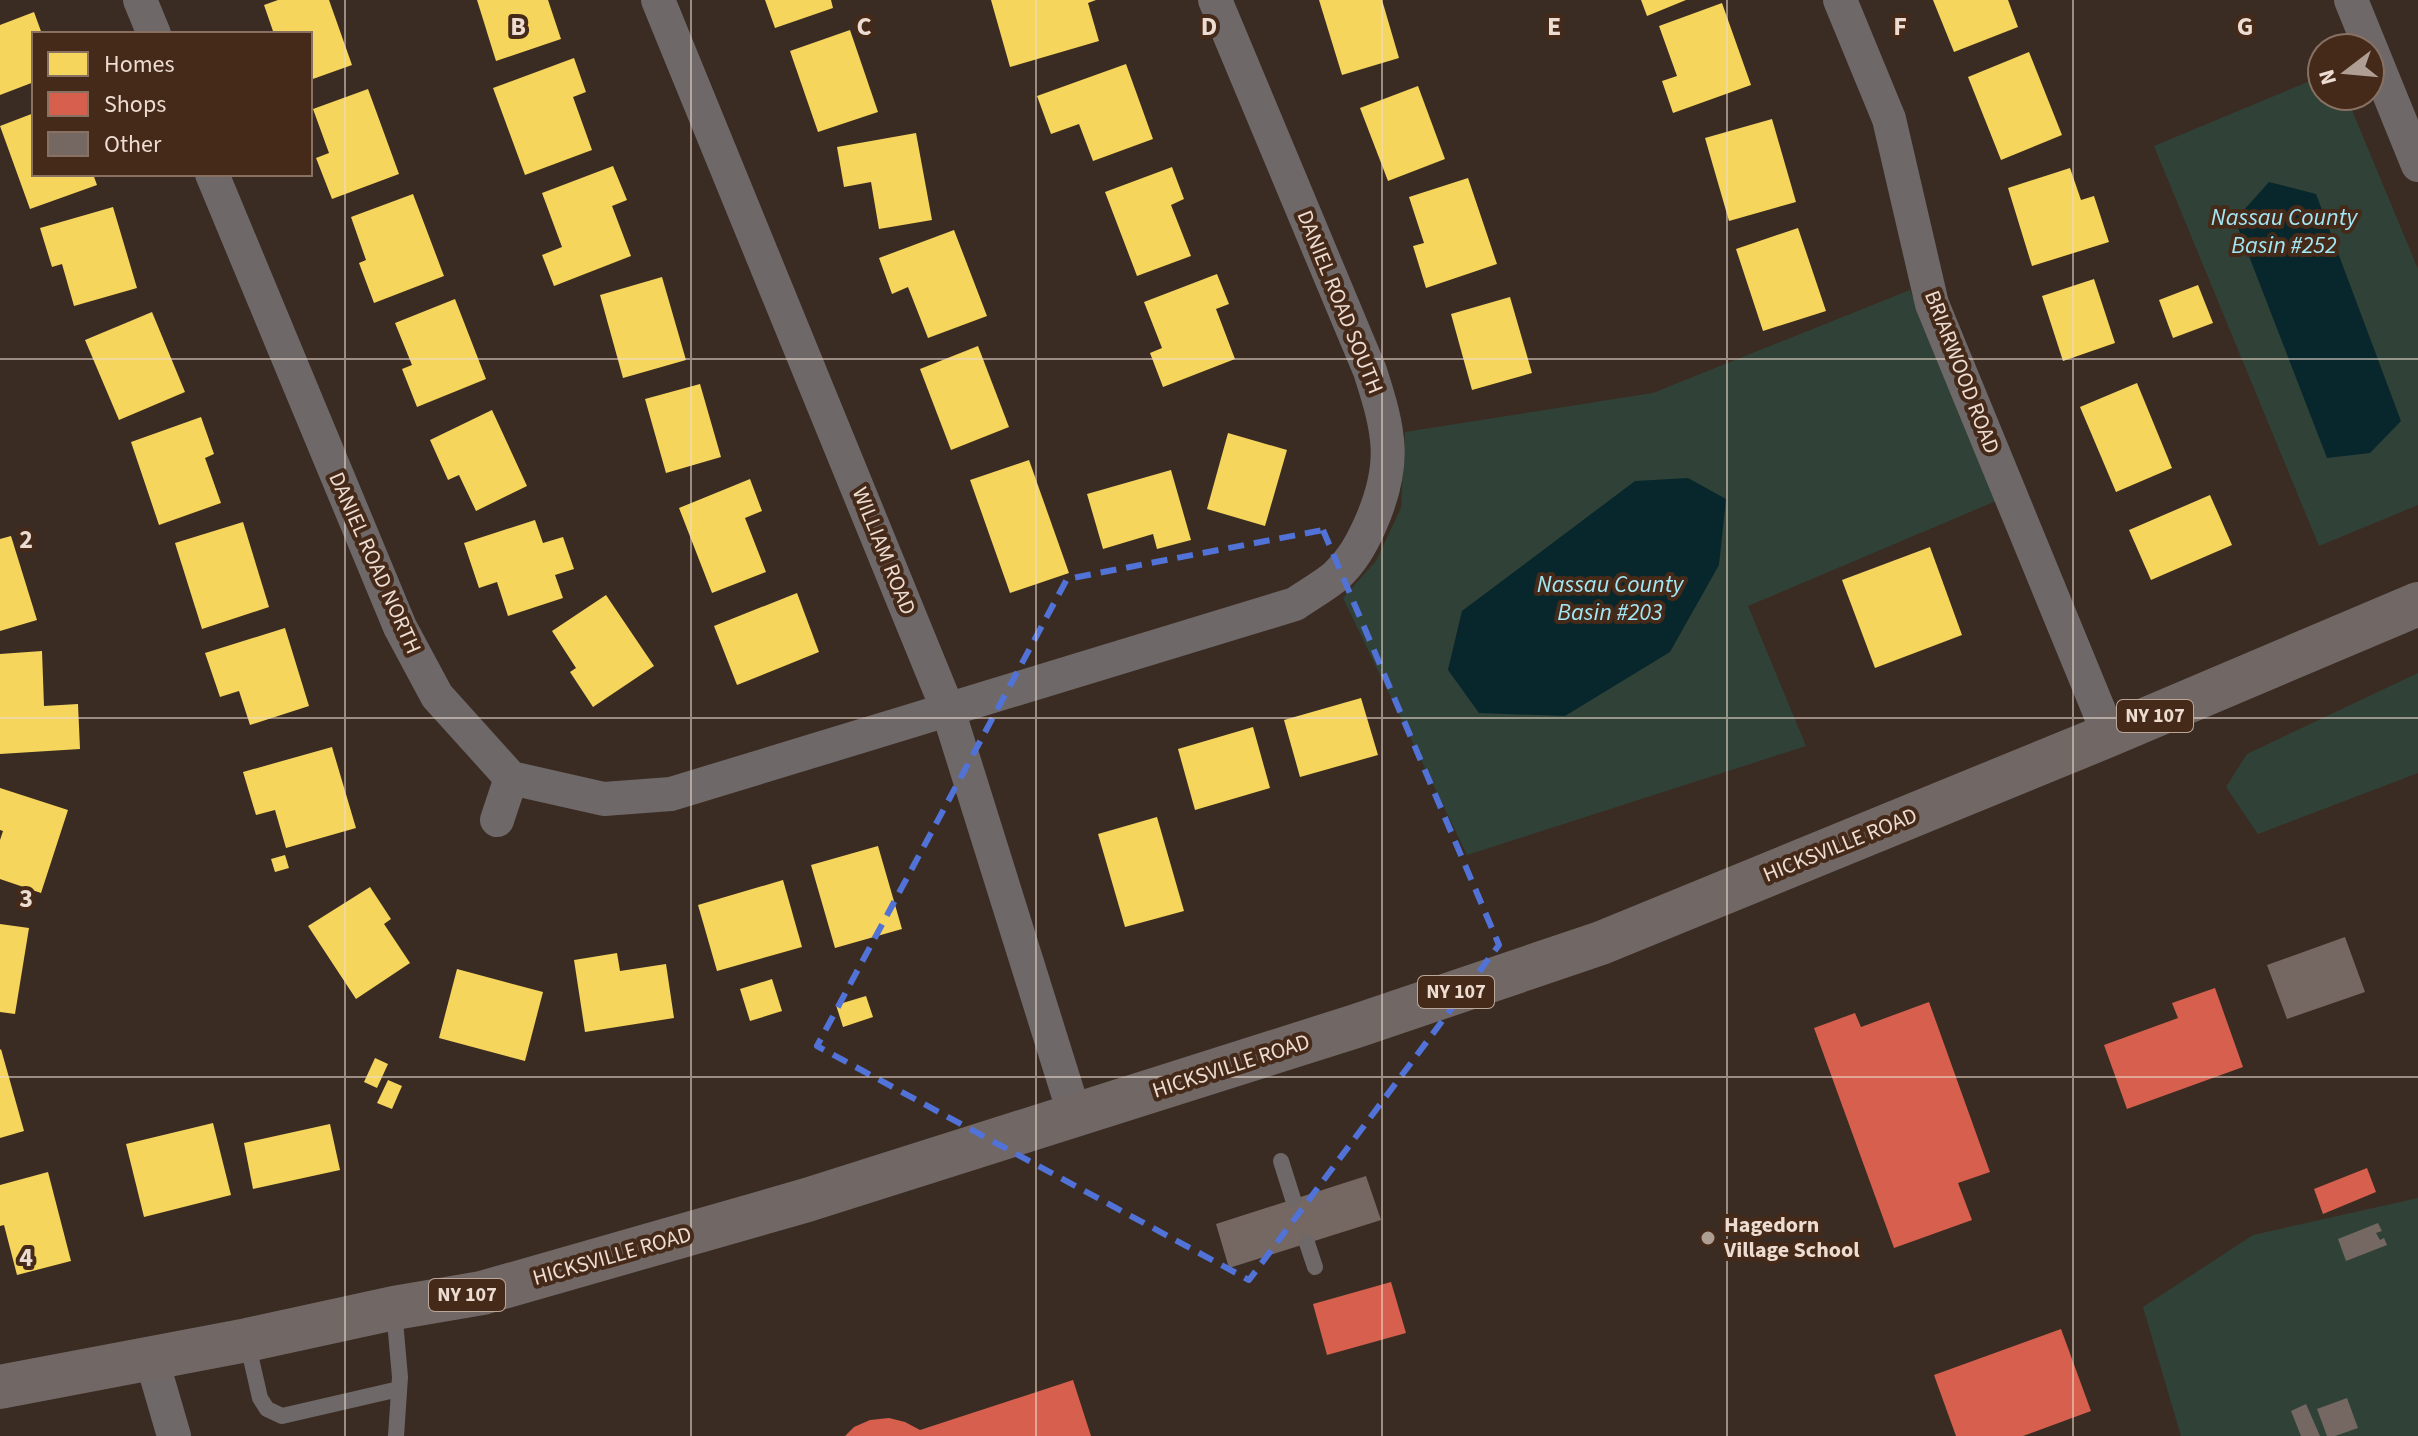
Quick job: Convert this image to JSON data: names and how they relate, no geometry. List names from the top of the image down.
{
  "streets": {
    "main road": ["NY 107", "HICKSVILLE ROAD"],
    "street": [
      "DANIEL ROAD SOUTH",
      "BRIARWOOD ROAD",
      "WILLIAM ROAD",
      "DANIEL ROAD NORTH"
    ]
  },
  "crossings": [
    ["DANIEL ROAD SOUTH", "WILLIAM ROAD"],
    ["BRIARWOOD ROAD", "HICKSVILLE ROAD"],
    ["WILLIAM ROAD", "HICKSVILLE ROAD"]
  ],
  "water": ["Nassau County Basin #252", "Nassau County Basin #203"],
  "places": ["Hagedorn Village School"],
  "legend": ["Homes", "Shops", "Other"],
  "north": "left",
  "grid": {
    "columns": [
      "B",
      "C",
      "D",
      "E",
      "F",
      "G"
    ],
    "rows": ["2", "3", "4"]
  }
}
